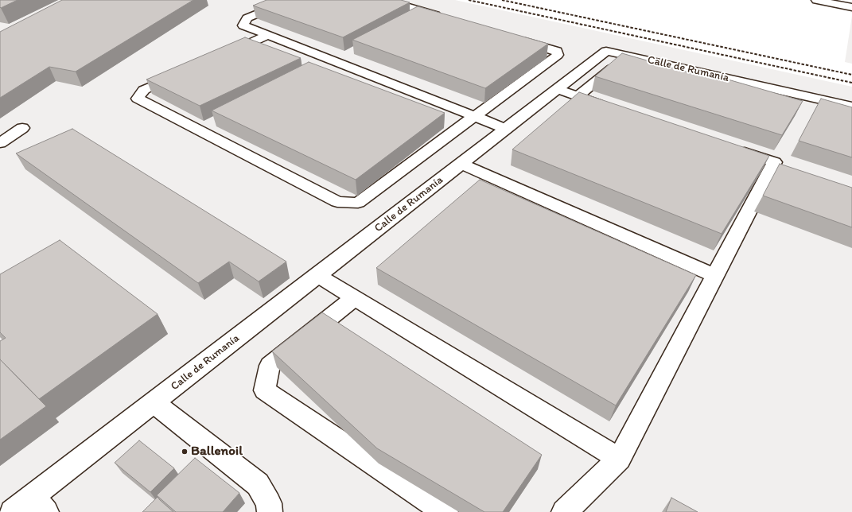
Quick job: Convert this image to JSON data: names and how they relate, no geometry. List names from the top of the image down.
{
  "streets": {
    "street": ["Calle de Rumanía"]
  },
  "places": ["Ballenoil"]
}
